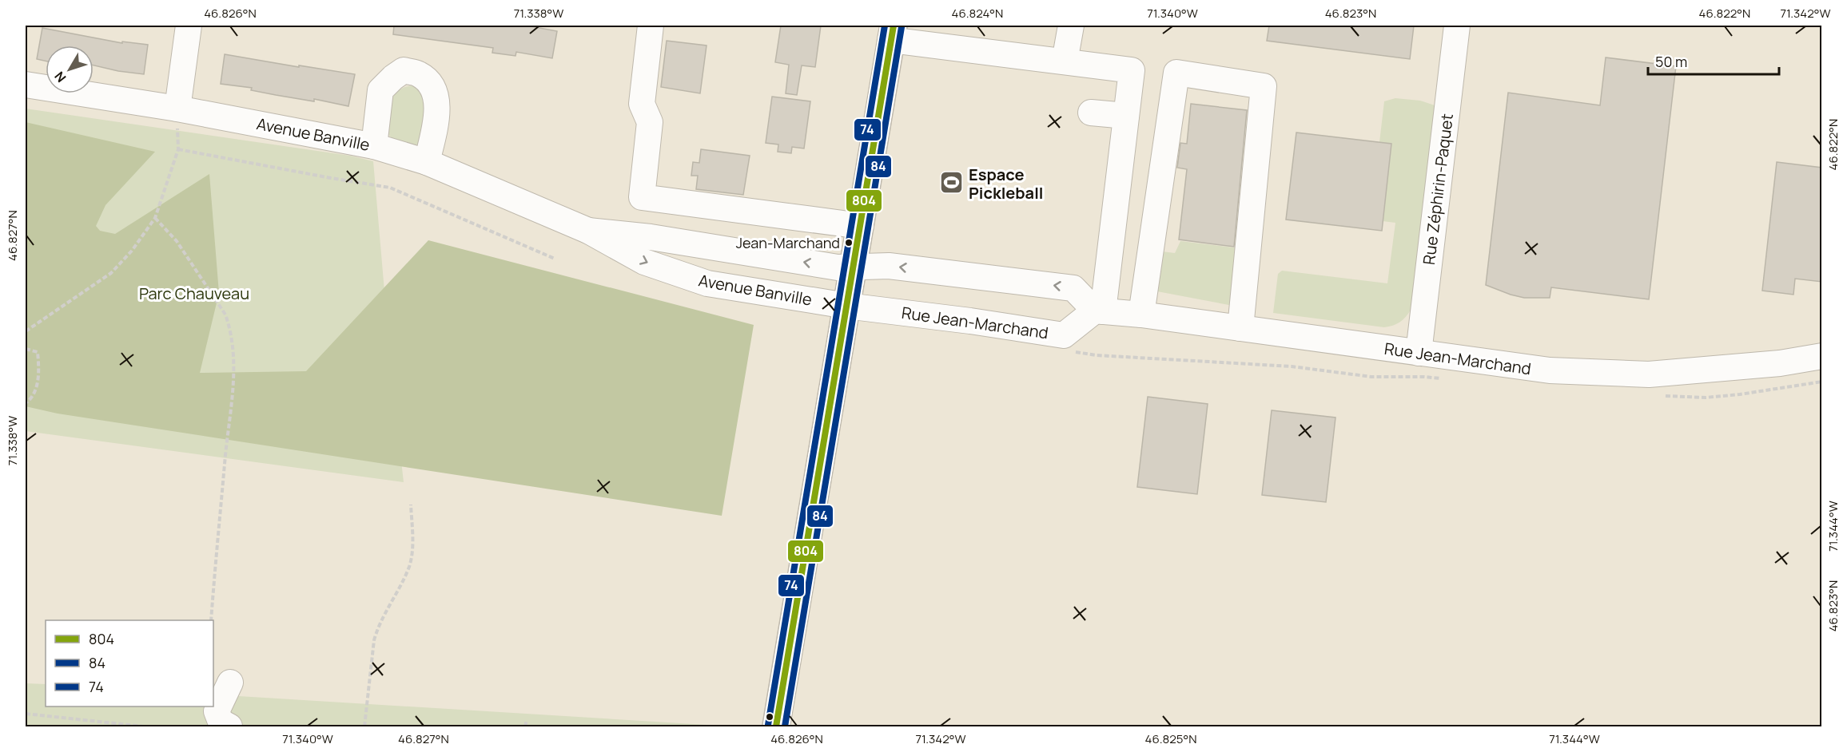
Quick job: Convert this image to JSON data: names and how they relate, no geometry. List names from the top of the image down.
{
  "streets": {
    "street": ["Avenue Banville", "Rue Zéphirin-Paquet", "Rue Jean-Marchand"]
  },
  "crossings": [
    ["Avenue Banville", "Rue Jean-Marchand"],
    ["Rue Zéphirin-Paquet", "Rue Jean-Marchand"]
  ],
  "parks": ["Parc Chauveau"],
  "places": {
    "sports": ["Espace Pickleball"],
    "other": ["Jean-Marchand"]
  },
  "lines": ["transit line 804", "transit line 74", "transit line 84"],
  "legend": ["804", "84", "74"],
  "scale_bar": "50 m",
  "north": "bottom left",
  "coordinates": [
    "46.826°N",
    "71.338°W",
    "46.824°N",
    "71.340°W",
    "46.823°N",
    "46.822°N",
    "71.342°W",
    "46.827°N",
    "71.344°W",
    "46.825°N"
  ]
}
